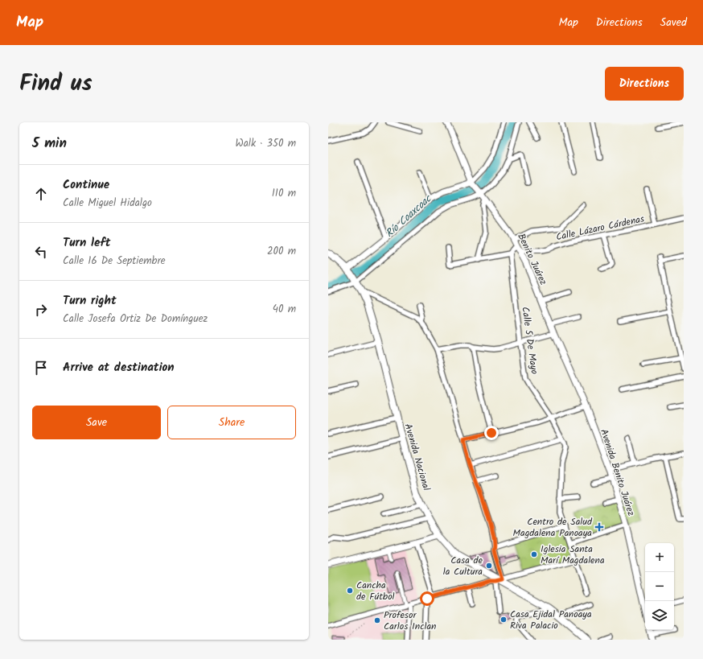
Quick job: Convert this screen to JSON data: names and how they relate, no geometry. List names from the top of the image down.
{
  "streets": {
    "main road": ["Avenida Nacional"],
    "street": [
      "Calle Lázaro Cárdenas",
      "Benito Juárez",
      "Calle 5 De Mayo",
      "Avenida Benito Juárez"
    ]
  },
  "crossings": [
    ["Calle Lázaro Cárdenas", "Benito Juárez"],
    ["Benito Juárez", "Avenida Benito Juárez"]
  ],
  "water": ["Río Coaxcoac"],
  "places": {
    "health": ["Centro de Salud Magdalena Panoaya"],
    "other": [
      "Iglesia Santa Marí Magdalena",
      "Casa de la Cultura",
      "Cancha de Fútbol",
      "Casa Ejidal Panoaya Riva Palacio",
      "Profesor Carlos Inclan"
    ]
  },
  "page": {
    "header": "Map",
    "nav": ["Map", "Directions", "Saved"],
    "title": "Find us",
    "buttons": [
      "Directions",
      ["Save", "Share"]
    ],
    "heading": ["5 min", "Walk · 350 m"],
    "list": [
      ["Continue", "Calle Miguel Hidalgo", "110 m"],
      ["Turn left", "Calle 16 De Septiembre", "200 m"],
      ["Turn right", "Calle Josefa Ortiz De Domínguez", "40 m"],
      "Arrive at destination"
    ],
    "map_buttons": ["+", "−"]
  }
}
